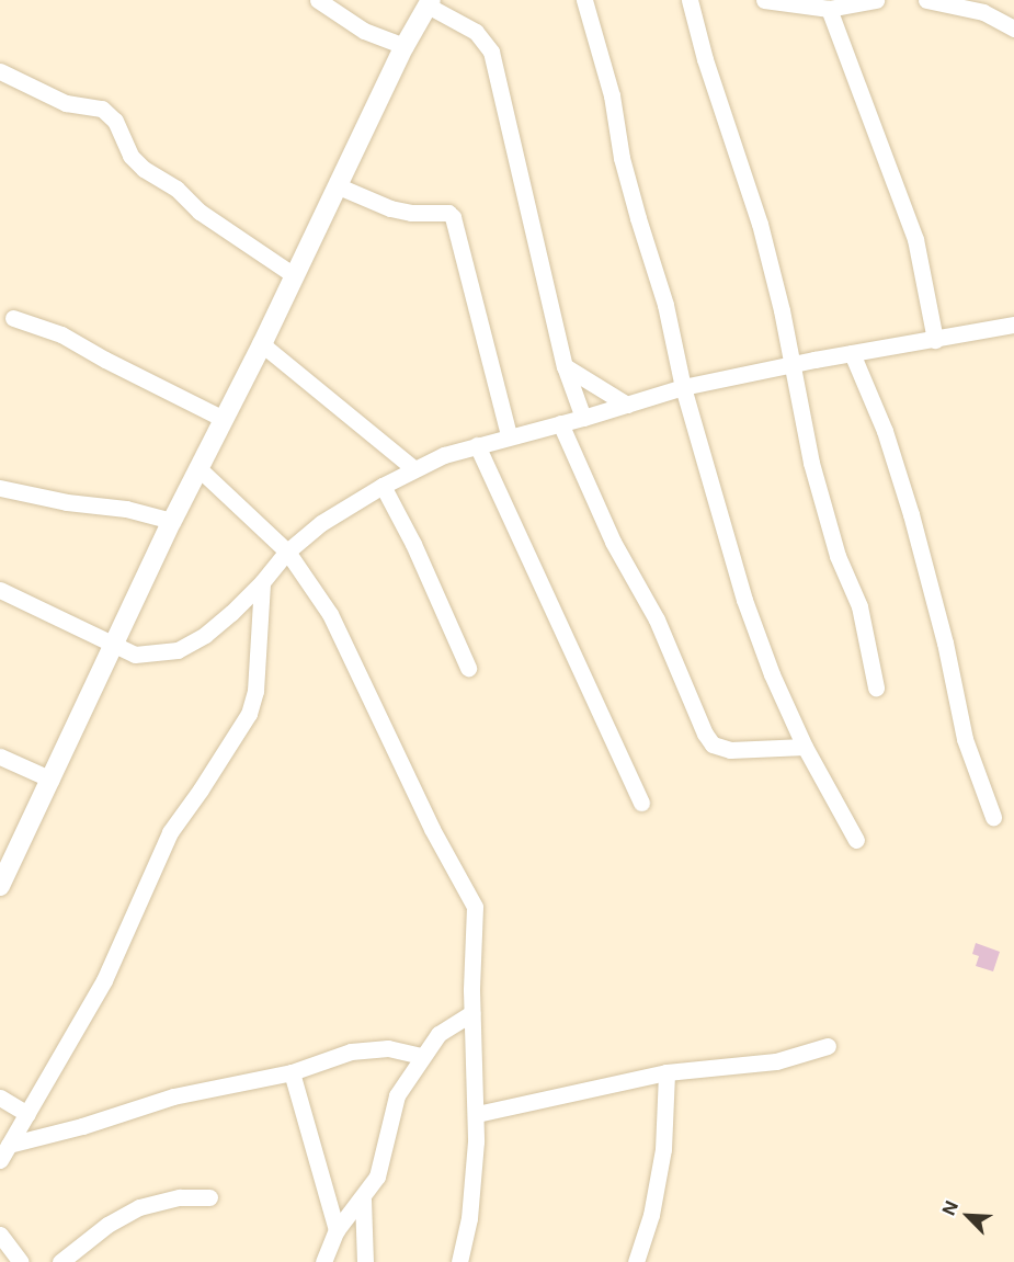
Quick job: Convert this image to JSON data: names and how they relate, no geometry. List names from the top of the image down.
{
  "north": "top left"
}
